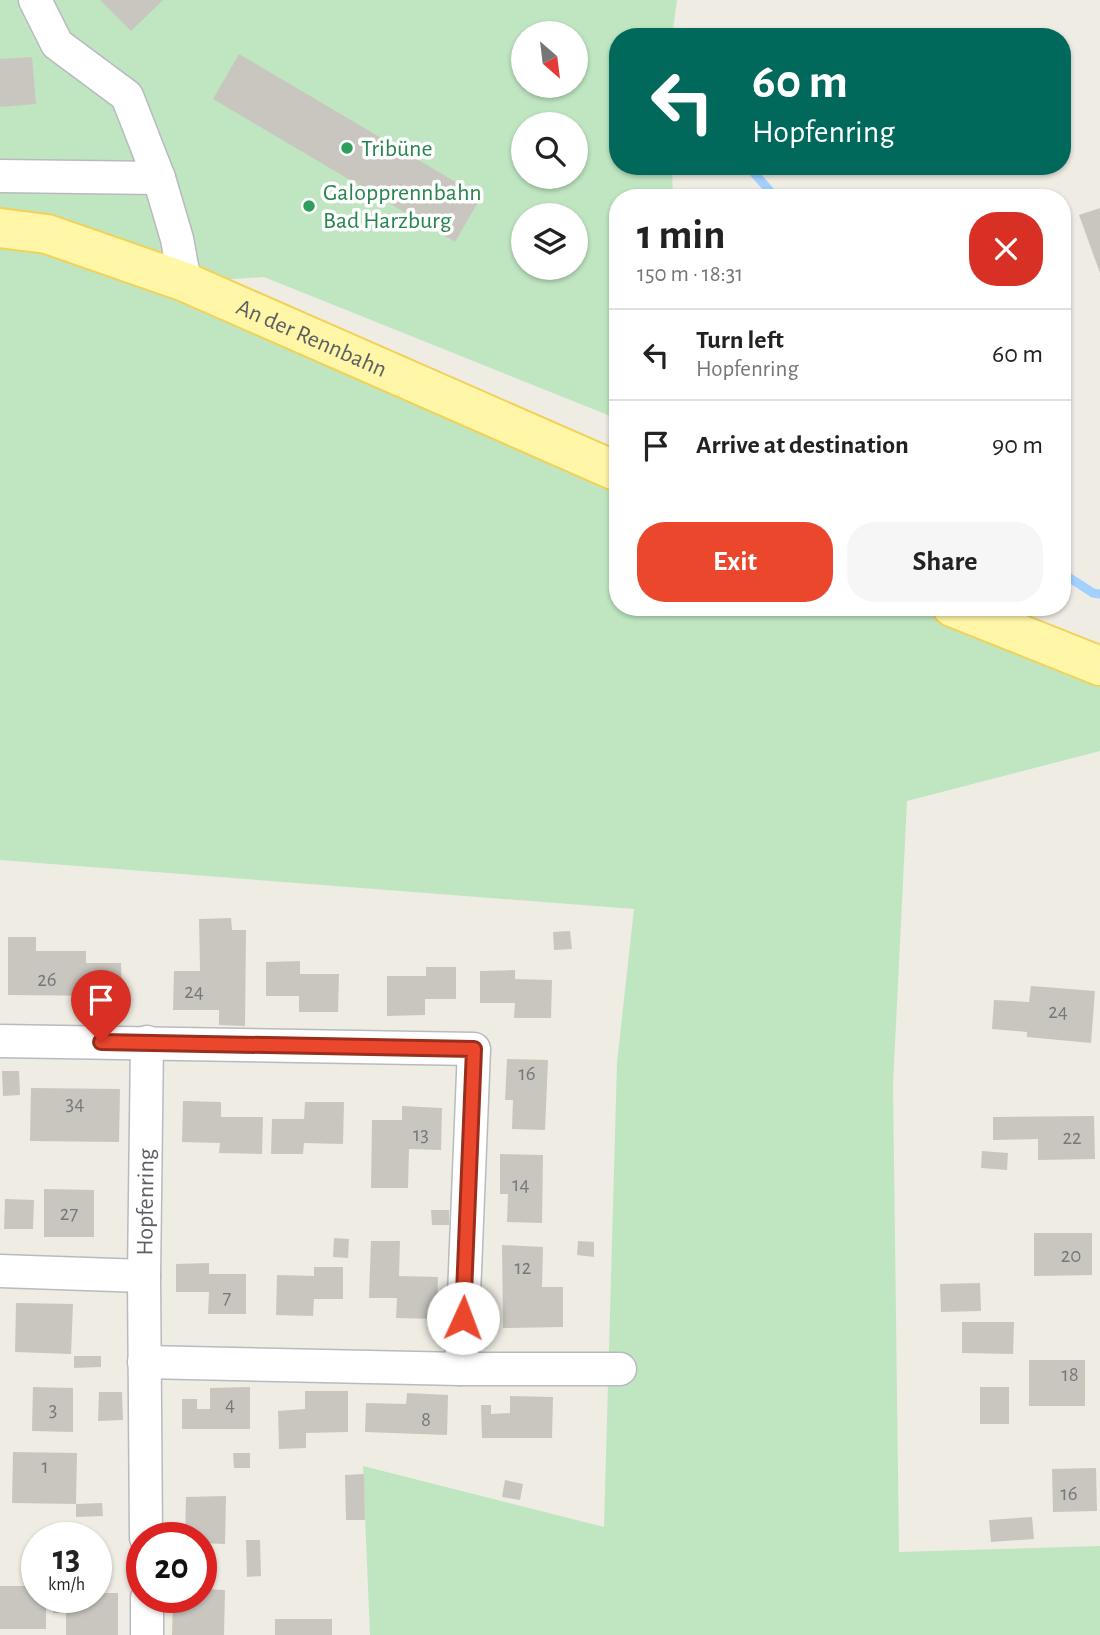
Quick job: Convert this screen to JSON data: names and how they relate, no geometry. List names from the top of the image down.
{
  "streets": {
    "main road": ["An der Rennbahn"],
    "street": ["Hopfenring"]
  },
  "places": ["Tribüne", "Galopprennbahn Bad Harzburg"],
  "house_numbers": [
    "26",
    "24",
    "24",
    "16",
    "34",
    "13",
    "22",
    "14",
    "27",
    "20",
    "12",
    "7",
    "18",
    "4",
    "3",
    "8",
    "1",
    "16"
  ],
  "north": "bottom right",
  "page": {
    "turn": ["60 m", "Hopfenring"],
    "heading": ["1 min", "150 m · 18:31"],
    "list": [
      {
        "name": "Turn left",
        "note": "Hopfenring",
        "value": "60 m"
      },
      {
        "name": "Arrive at destination",
        "value": "90 m"
      }
    ],
    "buttons": ["Exit", "Share"],
    "speed": "13 km/h",
    "limit": "20"
  }
}
